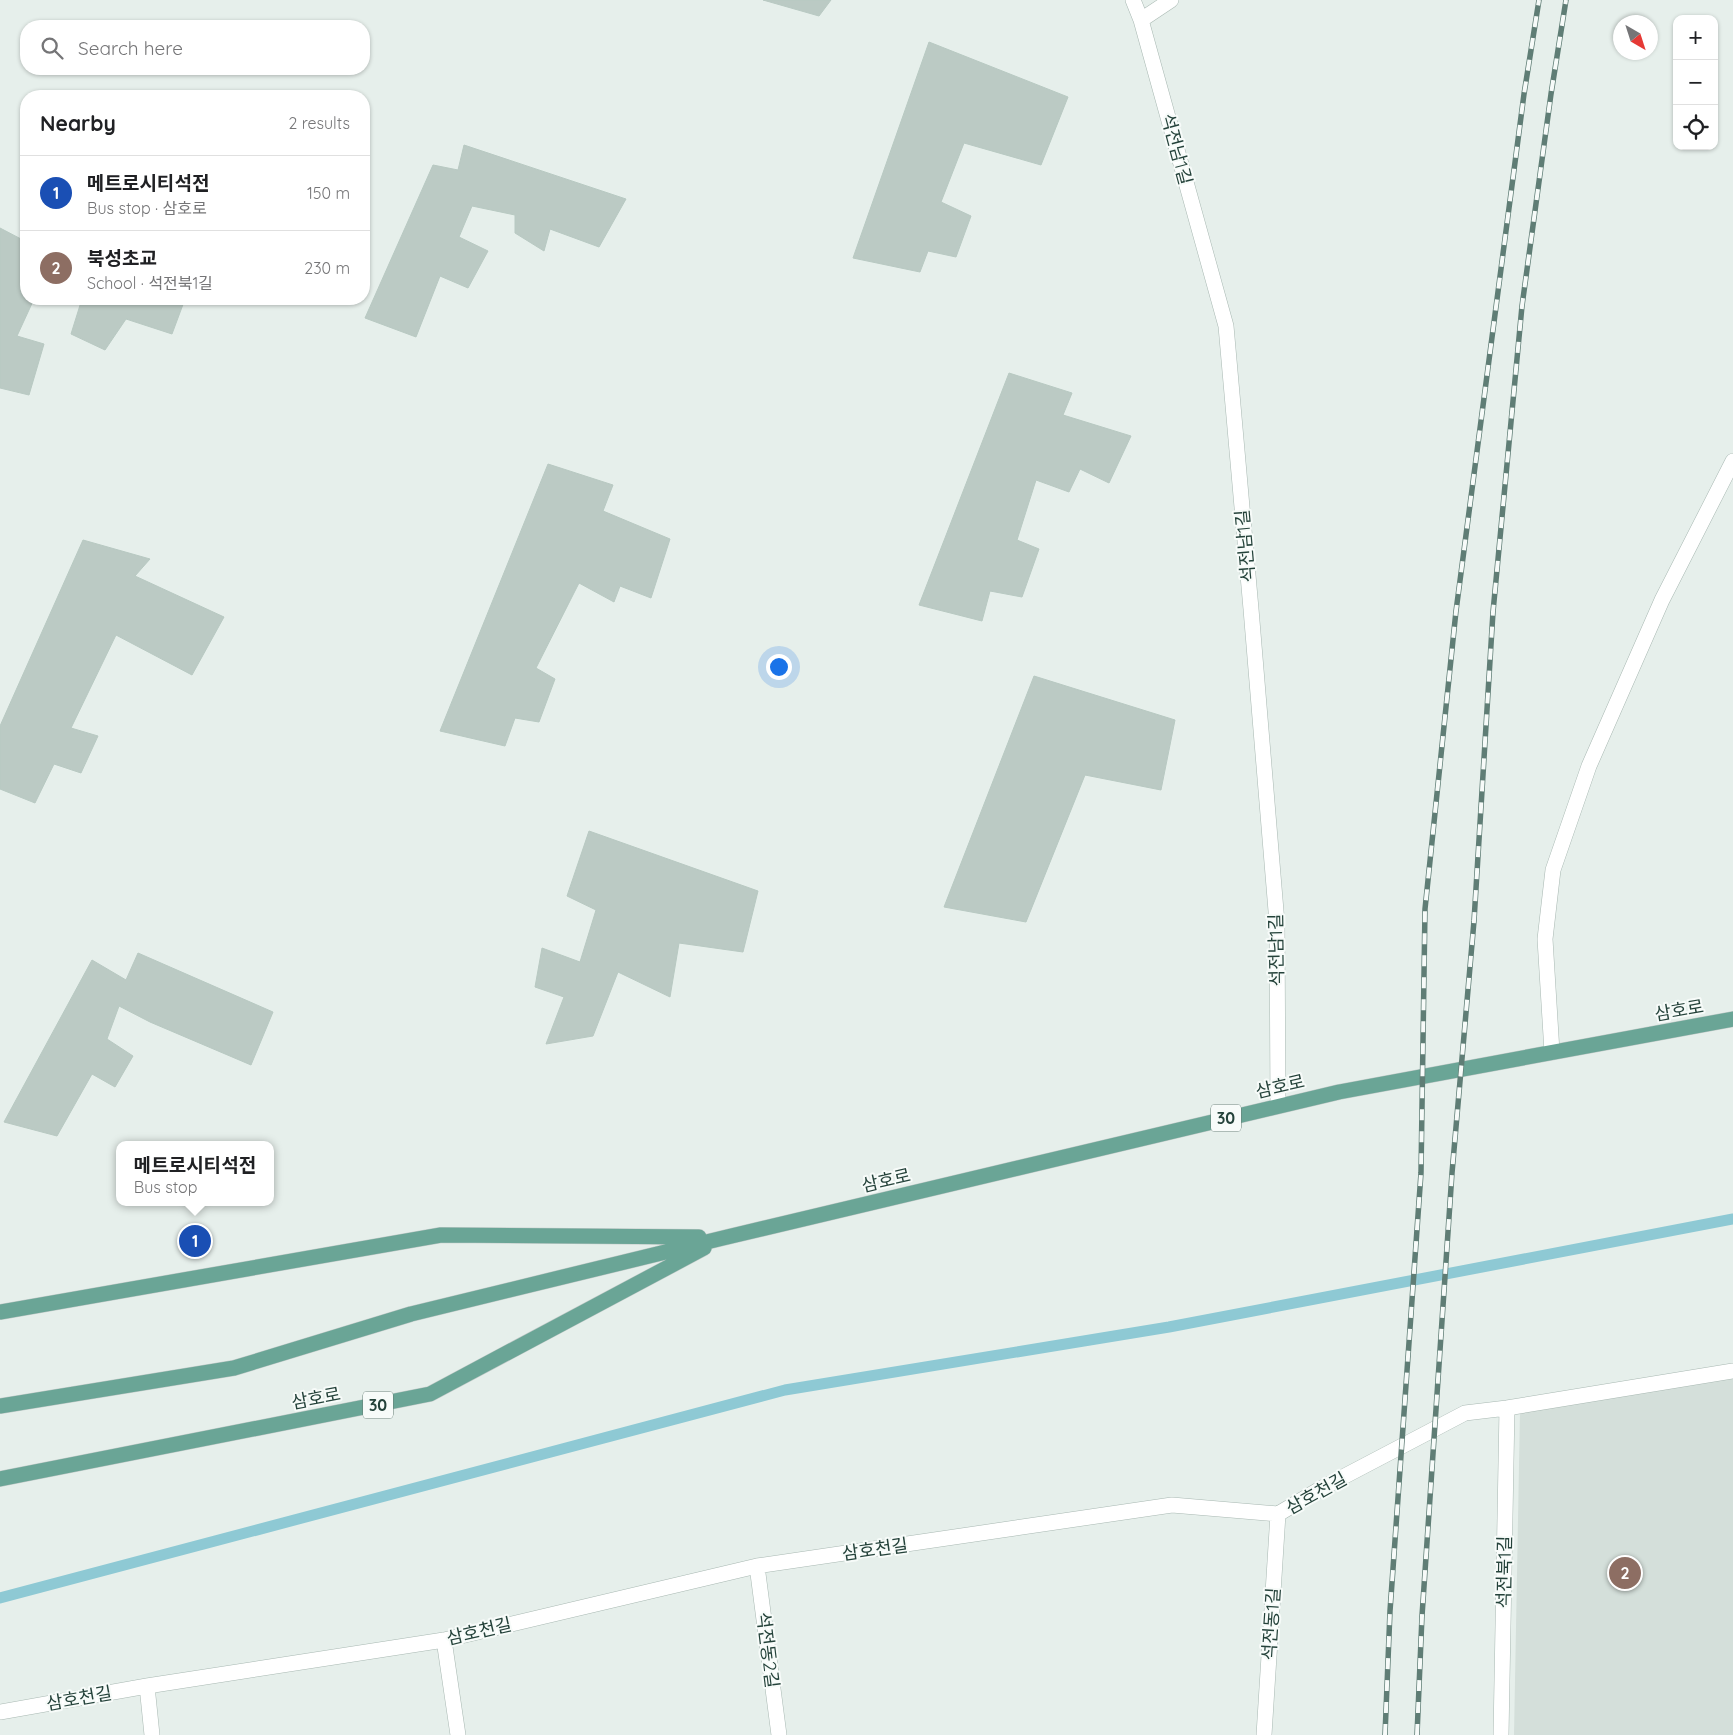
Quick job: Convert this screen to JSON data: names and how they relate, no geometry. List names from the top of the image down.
{
  "streets": {
    "main road": ["삼호로", "30"],
    "street": [
      "석전남1길",
      "삼호천길",
      "석전북1길",
      "석전동1길",
      "석전동2길"
    ]
  },
  "crossings": [
    ["석전남1길", "삼호로"],
    ["삼호천길", "석전북1길"],
    ["삼호천길", "석전동1길"],
    ["삼호천길", "석전동2길"]
  ],
  "north": "bottom right",
  "page": {
    "map_buttons": ["+", "−"],
    "search": "Search here",
    "heading": ["Nearby", "2 results"],
    "list": [
      {
        "mark": "1",
        "name": "메트로시티석전",
        "note": "Bus stop · 삼호로",
        "value": "150 m"
      },
      {
        "mark": "2",
        "name": "북성초교",
        "note": "School · 석전북1길",
        "value": "230 m"
      }
    ],
    "popup": ["메트로시티석전", "Bus stop"],
    "pins": ["1", "2"]
  }
}
